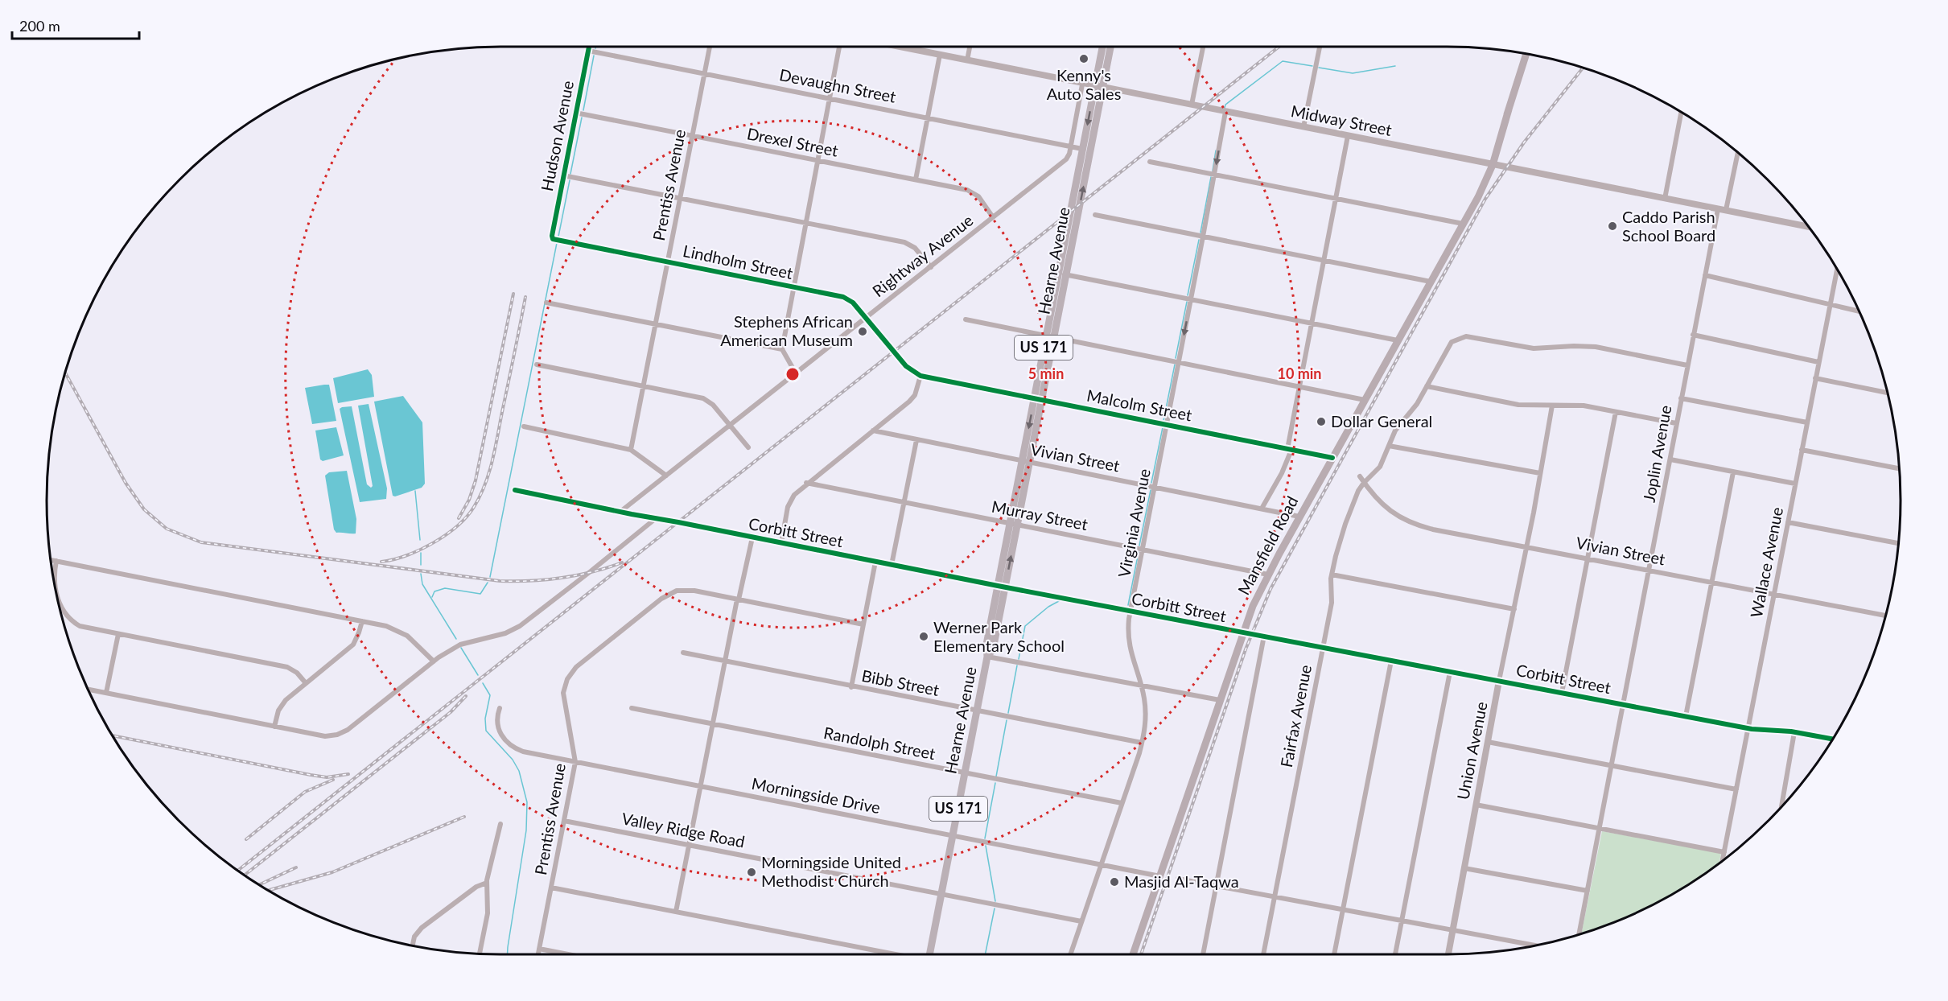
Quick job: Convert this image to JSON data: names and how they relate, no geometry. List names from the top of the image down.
{
  "streets": {
    "main road": ["Hearne Avenue", "US 171", "Mansfield Road"],
    "street": [
      "Devaughn Street",
      "Midway Street",
      "Hudson Avenue",
      "Drexel Street",
      "Prentiss Avenue",
      "Rightway Avenue",
      "Lindholm Street",
      "Malcolm Street",
      "Joplin Avenue",
      "Vivian Street",
      "Murray Street",
      "Virginia Avenue",
      "Corbitt Street",
      "Wallace Avenue",
      "Bibb Street",
      "Fairfax Avenue",
      "Randolph Street",
      "Union Avenue",
      "Morningside Drive",
      "Valley Ridge Road"
    ]
  },
  "crossings": [
    ["Devaughn Street", "Hudson Avenue"],
    ["Devaughn Street", "Prentiss Avenue"],
    ["Devaughn Street", "Rightway Avenue"],
    ["Devaughn Street", "Hearne Avenue"],
    ["Midway Street", "Rightway Avenue"],
    ["Midway Street", "Hearne Avenue"],
    ["Midway Street", "Joplin Avenue"],
    ["Midway Street", "Virginia Avenue"],
    ["Midway Street", "Mansfield Road"],
    ["Hudson Avenue", "Drexel Street"],
    ["Hudson Avenue", "Lindholm Street"],
    ["Drexel Street", "Prentiss Avenue"],
    ["Drexel Street", "Rightway Avenue"],
    ["Prentiss Avenue", "Lindholm Street"],
    ["Prentiss Avenue", "Morningside Drive"],
    ["Prentiss Avenue", "Valley Ridge Road"],
    ["Rightway Avenue", "Lindholm Street"],
    ["Rightway Avenue", "Corbitt Street"],
    ["Hearne Avenue", "Malcolm Street"],
    ["Hearne Avenue", "Vivian Street"],
    ["Hearne Avenue", "Murray Street"],
    ["Hearne Avenue", "Corbitt Street"],
    ["Hearne Avenue", "Bibb Street"],
    ["Hearne Avenue", "Randolph Street"],
    ["Hearne Avenue", "Morningside Drive"],
    ["Hearne Avenue", "Valley Ridge Road"],
    ["Lindholm Street", "Malcolm Street"],
    ["Malcolm Street", "Virginia Avenue"],
    ["Malcolm Street", "Mansfield Road"],
    ["Joplin Avenue", "Vivian Street"],
    ["Joplin Avenue", "Corbitt Street"],
    ["Joplin Avenue", "Fairfax Avenue"],
    ["Vivian Street", "Virginia Avenue"],
    ["Vivian Street", "Mansfield Road"],
    ["Vivian Street", "Wallace Avenue"],
    ["Vivian Street", "Fairfax Avenue"],
    ["Vivian Street", "Union Avenue"],
    ["Murray Street", "Virginia Avenue"],
    ["Murray Street", "Mansfield Road"],
    ["Virginia Avenue", "Corbitt Street"],
    ["Virginia Avenue", "Bibb Street"],
    ["Virginia Avenue", "Randolph Street"],
    ["Virginia Avenue", "Morningside Drive"],
    ["Virginia Avenue", "Valley Ridge Road"],
    ["Corbitt Street", "Mansfield Road"],
    ["Corbitt Street", "Wallace Avenue"],
    ["Corbitt Street", "Fairfax Avenue"],
    ["Corbitt Street", "Union Avenue"],
    ["Mansfield Road", "Morningside Drive"]
  ],
  "places": [
    "Kenny's Auto Sales",
    "Caddo Parish School Board",
    "Stephens African American Museum",
    "Dollar General",
    "Werner Park Elementary School",
    "Morningside United Methodist Church",
    "Masjid Al-Taqwa"
  ],
  "scale_bar": "200 m",
  "rings": ["5 min", "10 min"]
}
